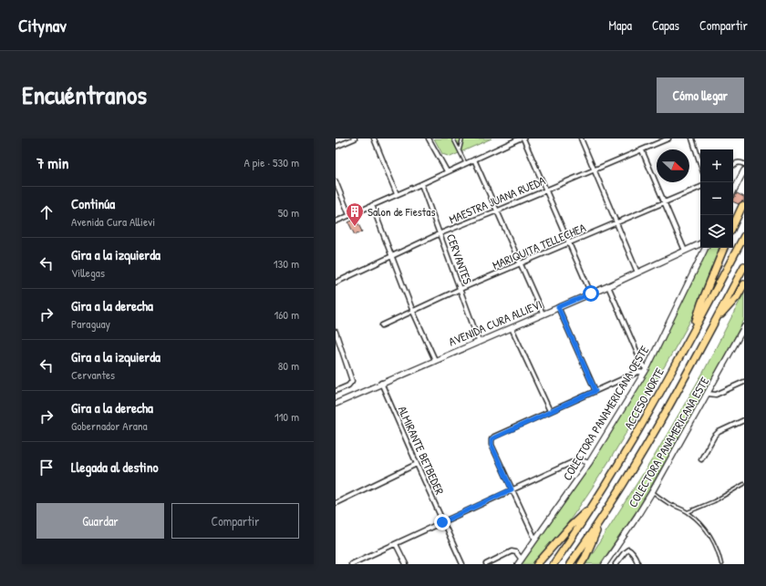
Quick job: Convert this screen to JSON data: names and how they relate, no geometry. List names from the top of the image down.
{
  "streets": {
    "highway": ["ACCESO NORTE"],
    "street": [
      "MAESTRA JUANA RUEDA",
      "MARIQUITA TELLECHEA",
      "CERVANTES",
      "AVENIDA CURA ALLIEVI",
      "COLECTORA PANAMERICANA OESTE",
      "COLECTORA PANAMERICANA ESTE",
      "ALMIRANTE BETBEDER"
    ]
  },
  "crossings": [
    ["MAESTRA JUANA RUEDA", "CERVANTES"],
    ["MARIQUITA TELLECHEA", "CERVANTES"],
    ["CERVANTES", "AVENIDA CURA ALLIEVI"],
    ["AVENIDA CURA ALLIEVI", "ALMIRANTE BETBEDER"]
  ],
  "places": {
    "building": ["Salon de Fiestas"]
  },
  "north": "right",
  "page": {
    "header": "Citynav",
    "nav": ["Mapa", "Capas", "Compartir"],
    "title": "Encuéntranos",
    "buttons": [
      "Cómo llegar",
      ["Guardar", "Compartir"]
    ],
    "heading": ["7 min", "A pie · 530 m"],
    "map_buttons": ["+", "−"],
    "list": [
      ["Continúa", "Avenida Cura Allievi", "50 m"],
      ["Gira a la izquierda", "Villegas", "130 m"],
      ["Gira a la derecha", "Paraguay", "160 m"],
      ["Gira a la izquierda", "Cervantes", "80 m"],
      ["Gira a la derecha", "Gobernador Arana", "110 m"],
      "Llegada al destino"
    ]
  }
}
